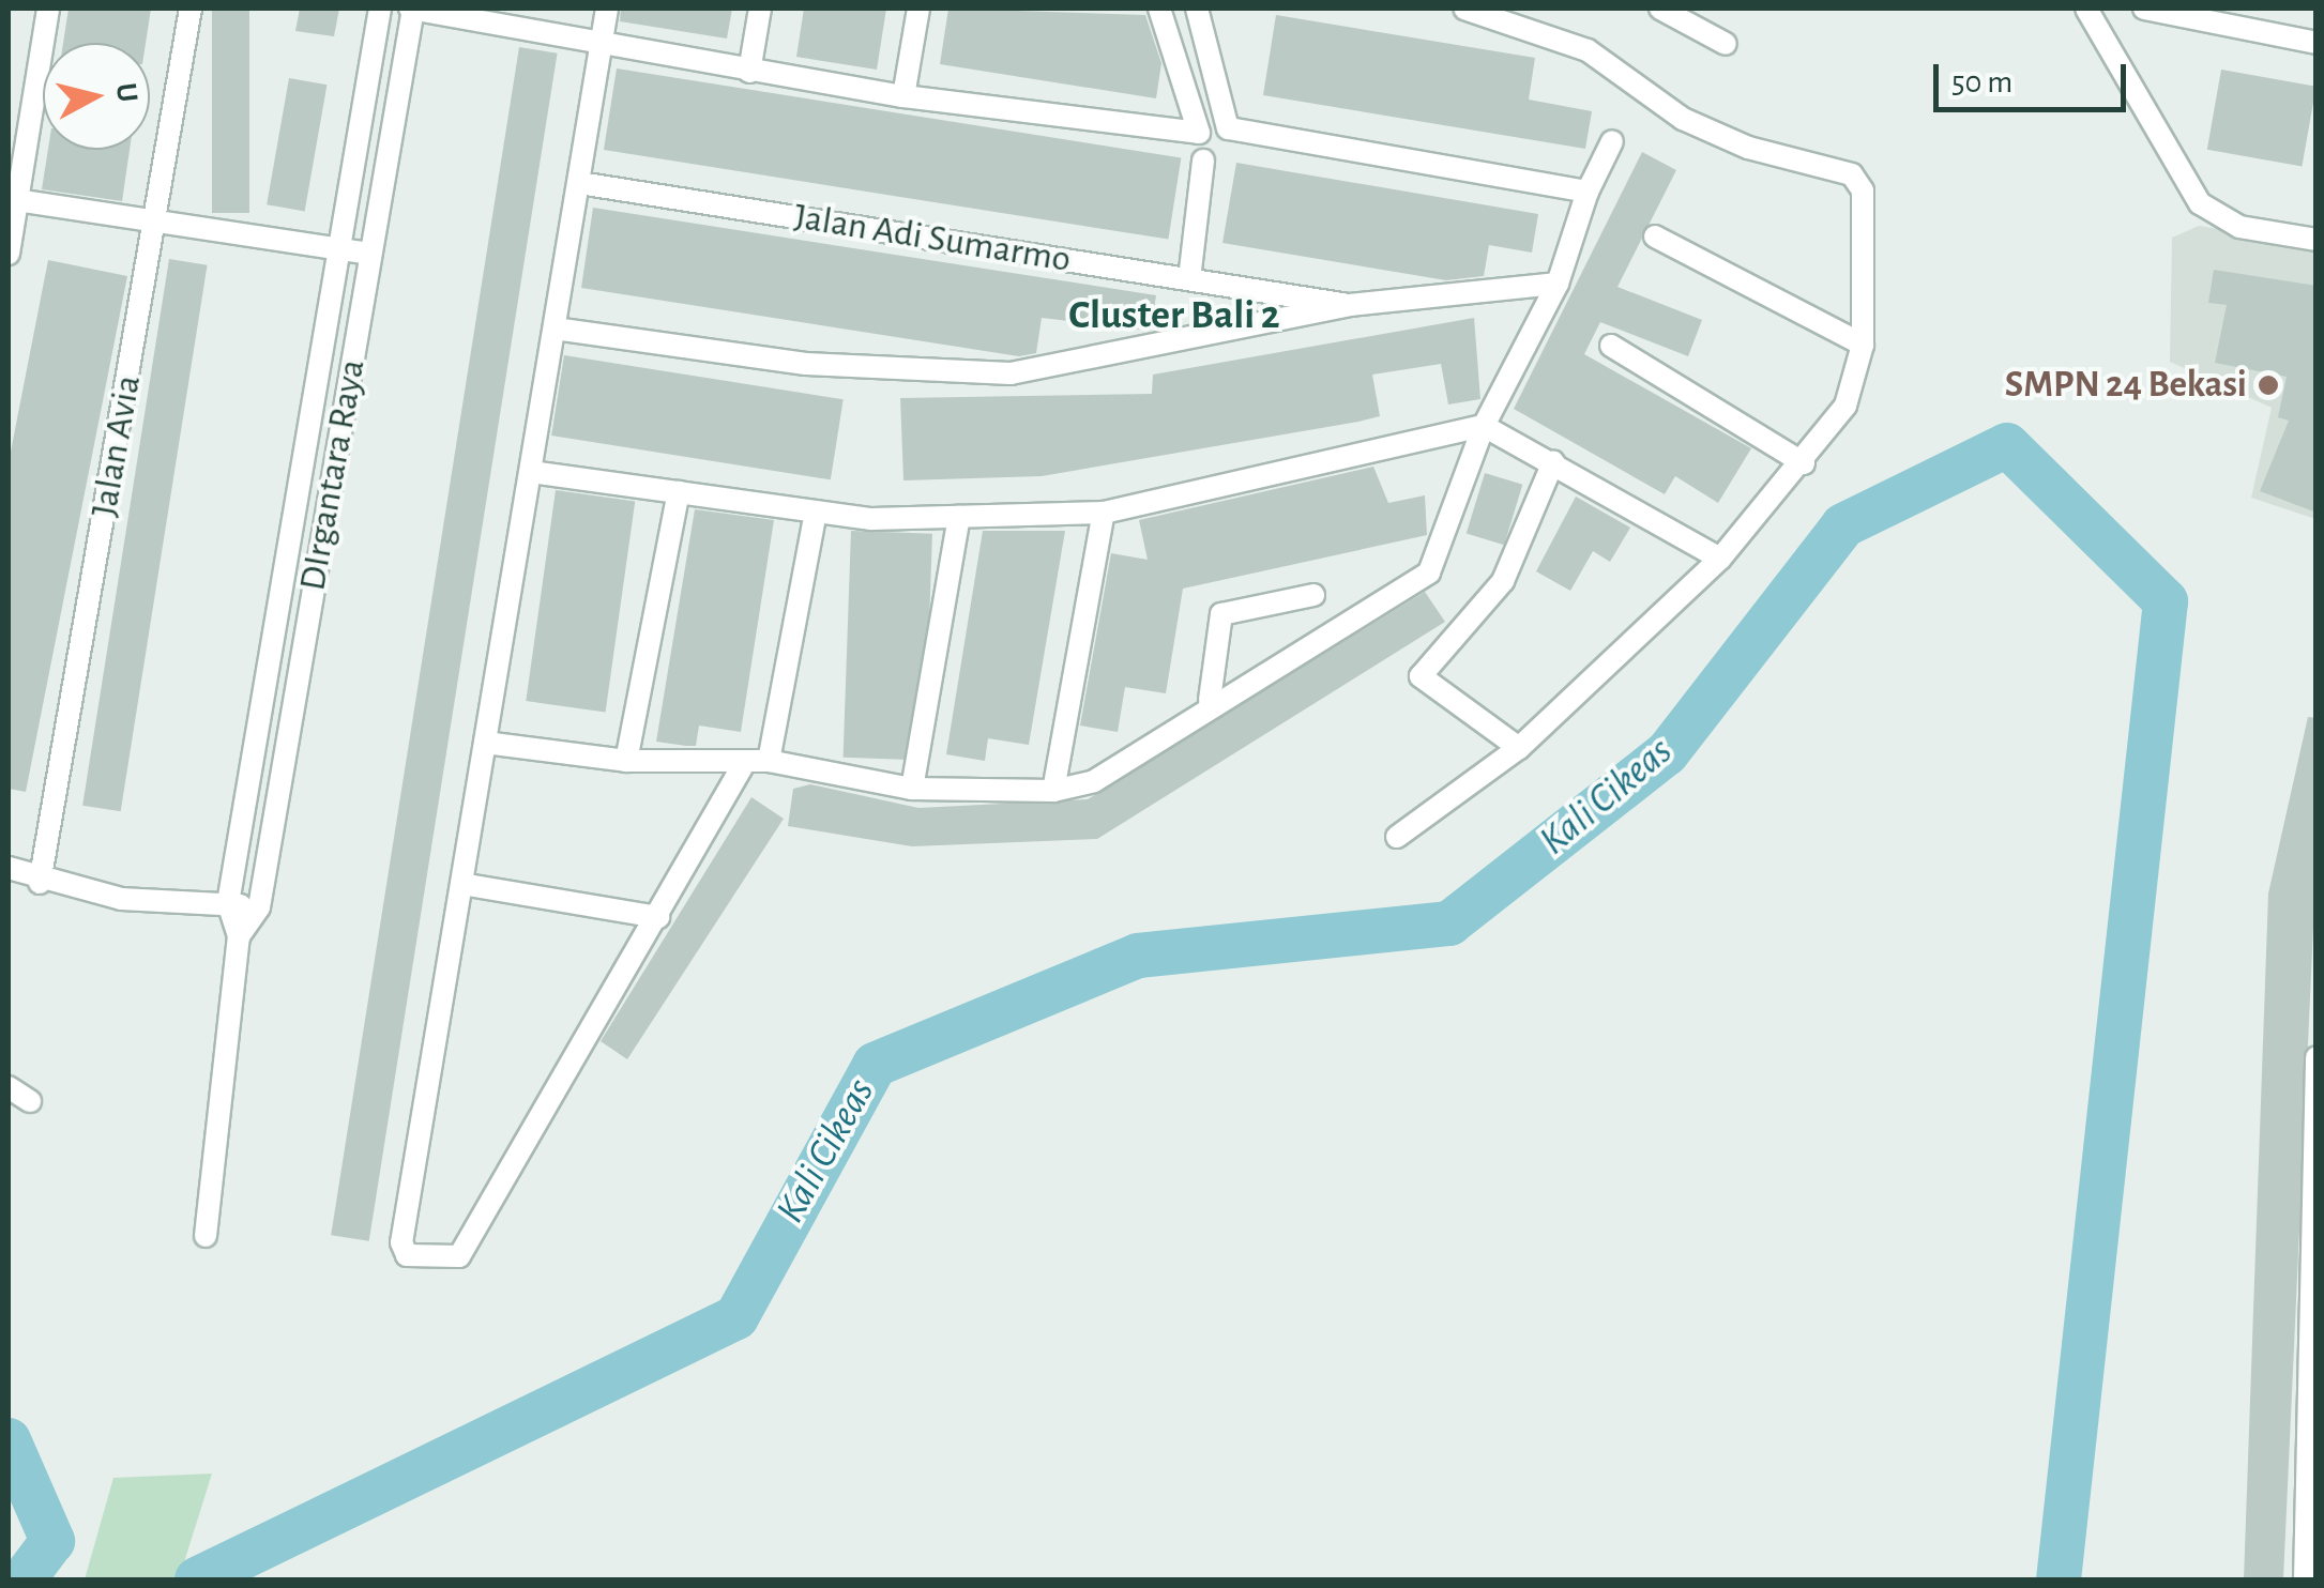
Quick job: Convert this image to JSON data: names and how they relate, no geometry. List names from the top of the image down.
{
  "streets": {
    "street": ["Jalan Adi Sumarmo", "Jalan Avia", "DIrgantara Raya"]
  },
  "districts": ["Cluster Bali 2"],
  "water": ["Kali Cikeas"],
  "places": ["SMPN 24 Bekasi"],
  "scale_bar": "50 m",
  "north": "right"
}
